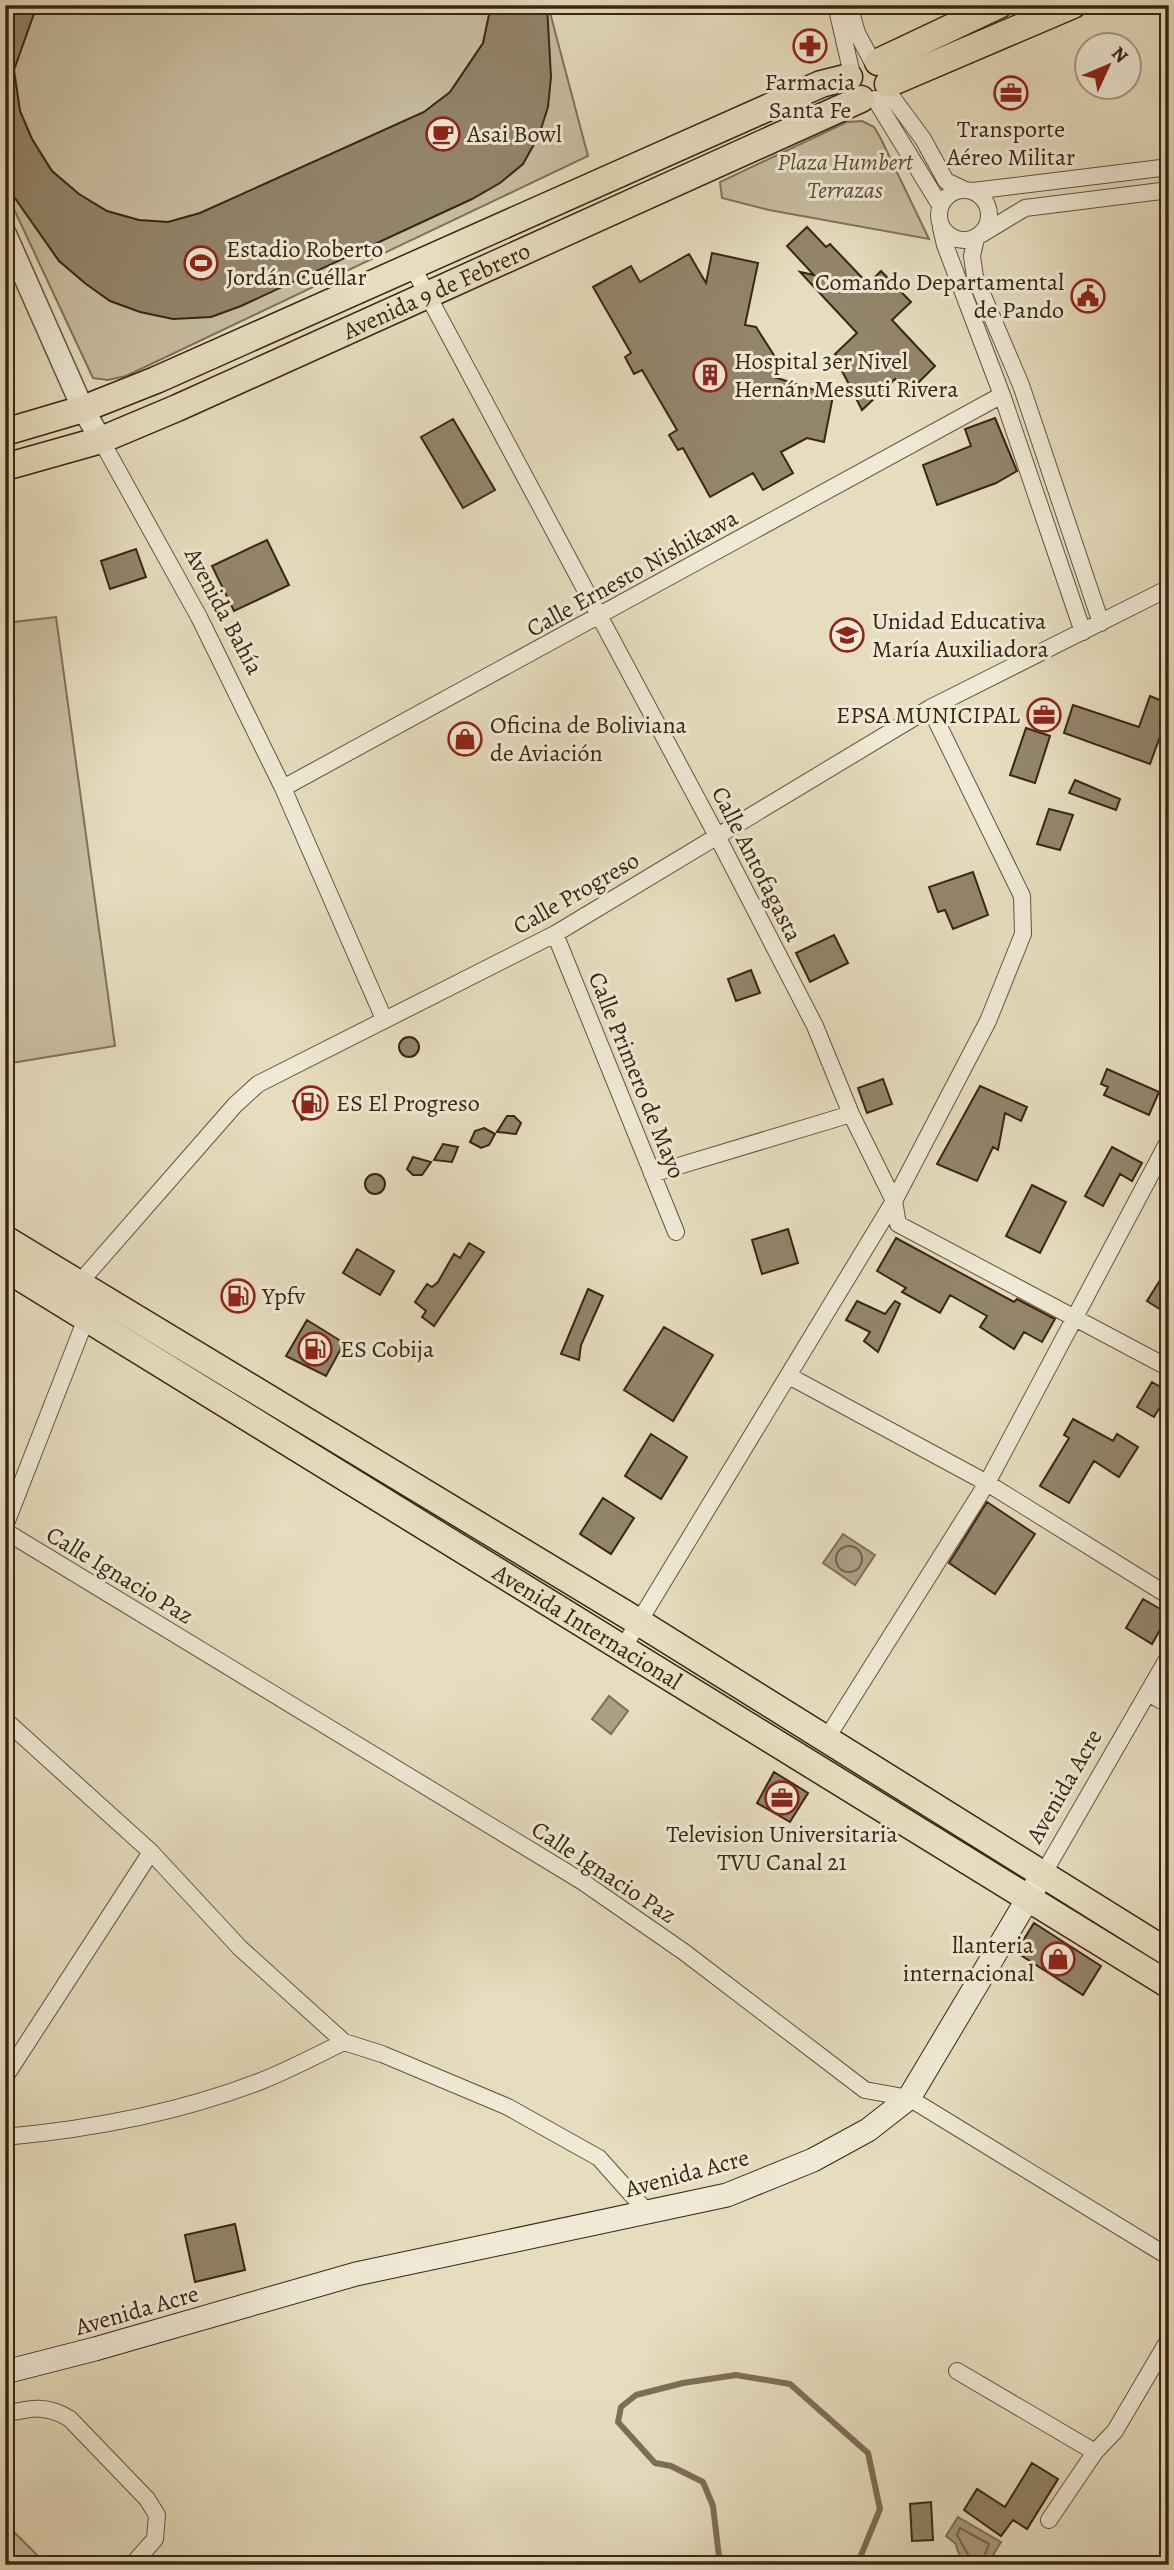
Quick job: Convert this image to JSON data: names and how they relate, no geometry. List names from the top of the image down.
{
  "streets": {
    "main road": ["Avenida 9 de Febrero", "Avenida Internacional", "Avenida Acre"],
    "street": [
      "Calle Ernesto Nishikawa",
      "Avenida Bahía",
      "Calle Antofagasta",
      "Calle Progreso",
      "Calle Primero de Mayo",
      "Calle Ignacio Paz"
    ]
  },
  "crossings": [
    ["Avenida 9 de Febrero", "Avenida Bahía"],
    ["Avenida 9 de Febrero", "Calle Antofagasta"],
    ["Calle Ernesto Nishikawa", "Avenida Bahía"],
    ["Calle Ernesto Nishikawa", "Calle Antofagasta"],
    ["Avenida Bahía", "Calle Progreso"],
    ["Calle Antofagasta", "Calle Progreso"],
    ["Calle Progreso", "Calle Primero de Mayo"],
    ["Calle Progreso", "Avenida Internacional"],
    ["Calle Ignacio Paz", "Avenida Acre"],
    ["Avenida Internacional", "Avenida Acre"]
  ],
  "parks": ["Plaza Humbert Terrazas"],
  "places": {
    "pharmacy": ["Farmacia Santa Fe"],
    "office": ["Transporte Aéreo Militar", "EPSA MUNICIPAL", "Television Universitaria TVU Canal 21"],
    "cafe": ["Asai Bowl"],
    "sports": ["Estadio Roberto Jordán Cuéllar"],
    "public building": ["Comando Departamental de Pando"],
    "building": ["Hospital 3er Nivel Hernán Messuti Rivera"],
    "school or university": ["Unidad Educativa María Auxiliadora"],
    "shop": ["Oficina de Boliviana de Aviación", "llanteria internacional"],
    "fuel station": ["ES El Progreso", "Ypfv", "ES Cobija"]
  },
  "north": "top right"
}
